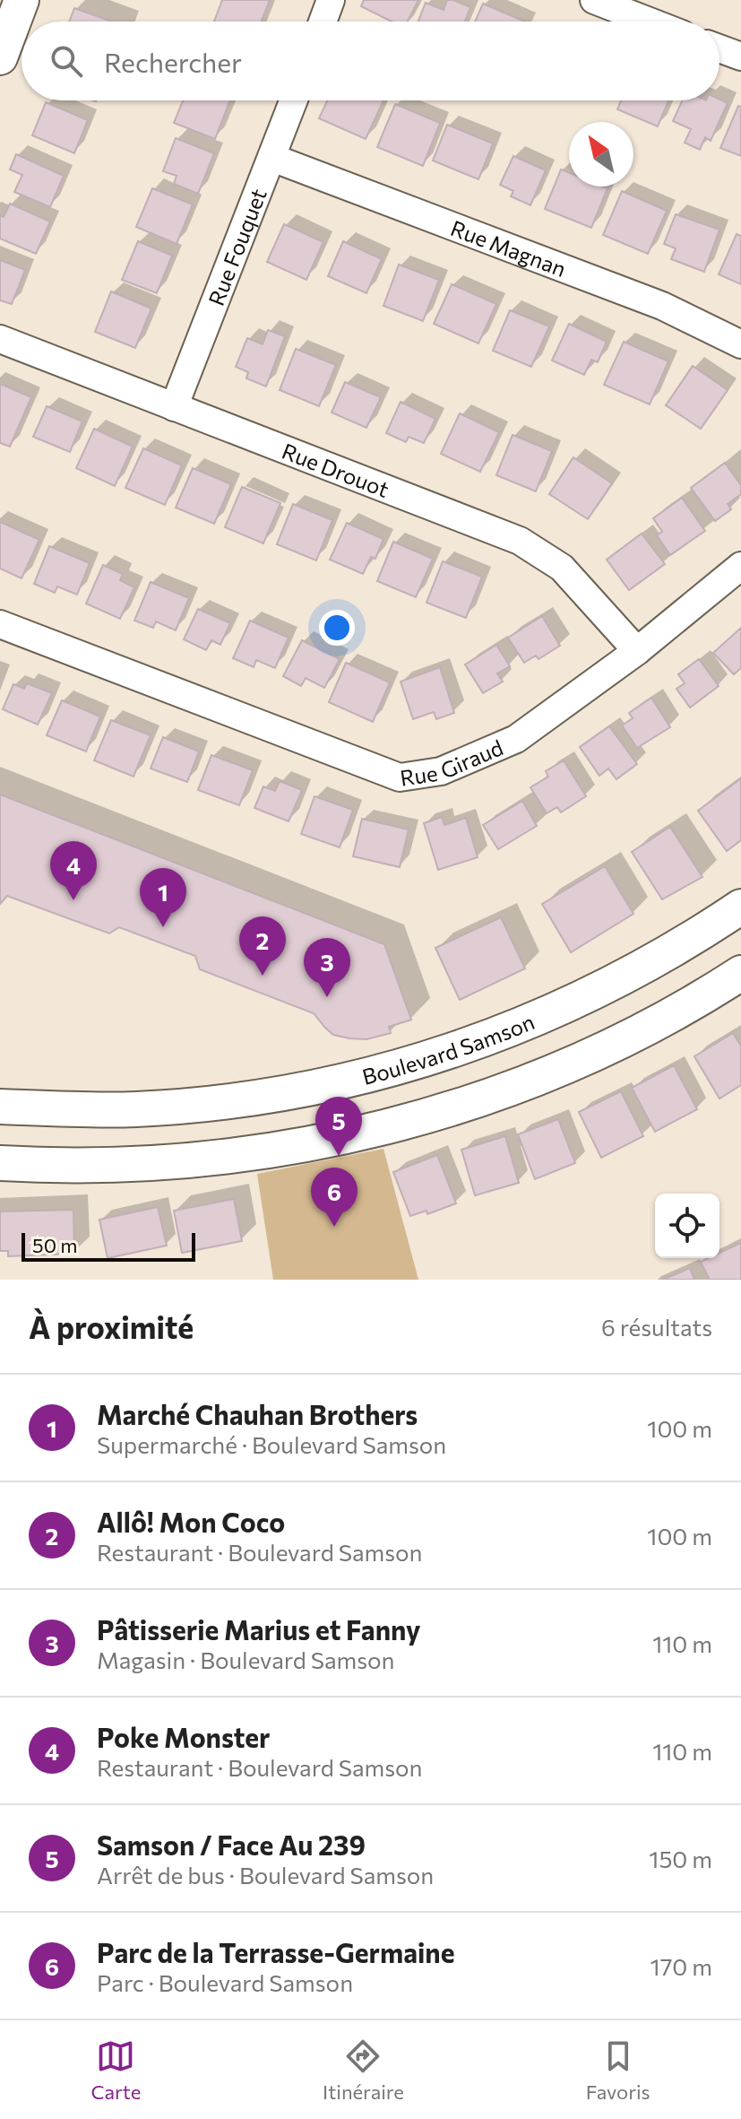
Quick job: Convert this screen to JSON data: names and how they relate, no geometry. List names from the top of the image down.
{
  "streets": {
    "street": [
      "Rue Fouquet",
      "Rue Magnan",
      "Rue Drouot",
      "Rue Giraud",
      "Boulevard Samson"
    ]
  },
  "crossings": [
    ["Rue Fouquet", "Rue Magnan"],
    ["Rue Fouquet", "Rue Drouot"],
    ["Rue Drouot", "Rue Giraud"]
  ],
  "scale_bar": "50 m",
  "north": "top left",
  "page": {
    "search": "Rechercher",
    "pins": [
      "4",
      "1",
      "2",
      "3",
      "5",
      "6"
    ],
    "scale": "50 m",
    "heading": ["À proximité", "6 résultats"],
    "list": [
      {
        "mark": "1",
        "name": "Marché Chauhan Brothers",
        "note": "Supermarché · Boulevard Samson",
        "value": "100 m"
      },
      {
        "mark": "2",
        "name": "Allô! Mon Coco",
        "note": "Restaurant · Boulevard Samson",
        "value": "100 m"
      },
      {
        "mark": "3",
        "name": "Pâtisserie Marius et Fanny",
        "note": "Magasin · Boulevard Samson",
        "value": "110 m"
      },
      {
        "mark": "4",
        "name": "Poke Monster",
        "note": "Restaurant · Boulevard Samson",
        "value": "110 m"
      },
      {
        "mark": "5",
        "name": "Samson / Face Au 239",
        "note": "Arrêt de bus · Boulevard Samson",
        "value": "150 m"
      },
      {
        "mark": "6",
        "name": "Parc de la Terrasse-Germaine",
        "note": "Parc · Boulevard Samson",
        "value": "170 m"
      }
    ],
    "nav": ["Carte", "Itinéraire", "Favoris"]
  }
}
